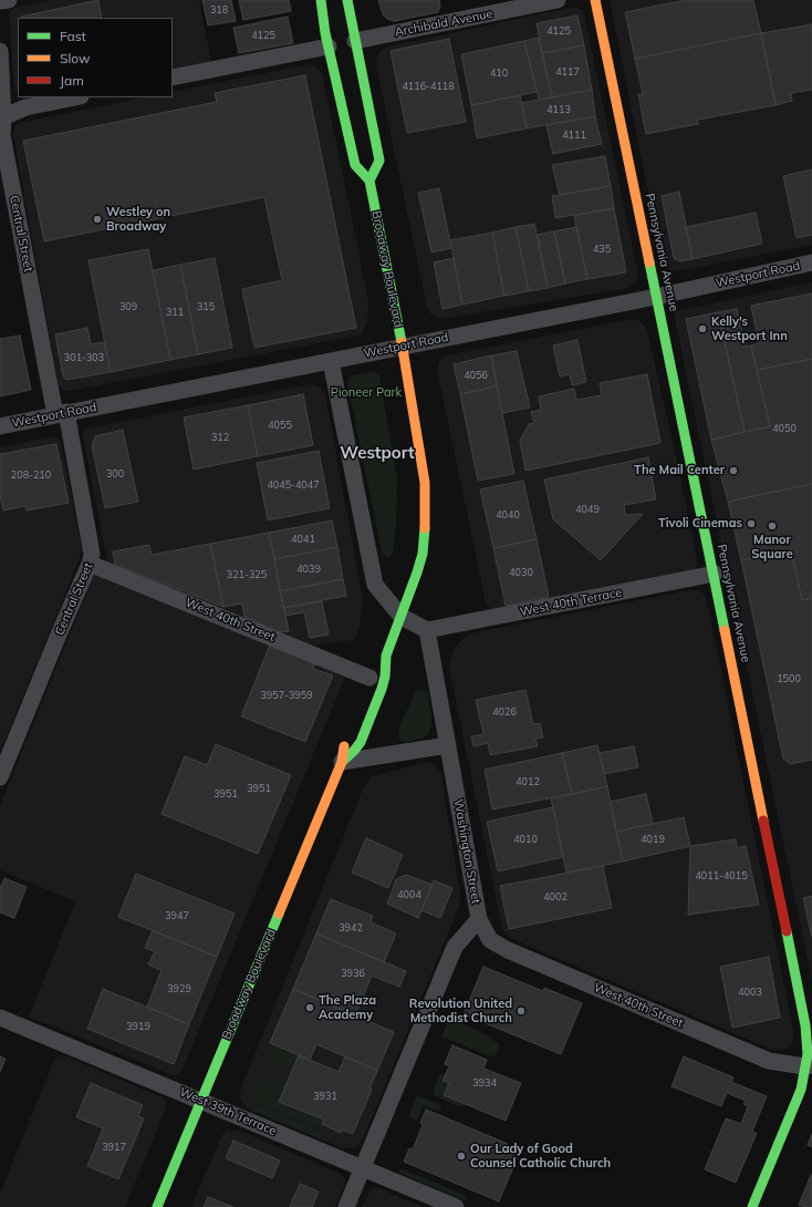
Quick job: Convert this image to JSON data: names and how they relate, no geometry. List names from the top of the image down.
{
  "streets": {
    "main road": ["Pennsylvania Avenue", "Broadway Boulevard"],
    "street": [
      "Archibald Avenue",
      "Central Street",
      "Westport Road",
      "West 40th Terrace",
      "West 40th Street",
      "Washington Street",
      "West 39th Terrace"
    ]
  },
  "crossings": [
    ["Central Street", "Westport Road"],
    ["Central Street", "West 40th Street"],
    ["Pennsylvania Avenue", "Westport Road"],
    ["Pennsylvania Avenue", "West 40th Terrace"],
    ["Pennsylvania Avenue", "West 40th Street"],
    ["Broadway Boulevard", "Westport Road"],
    ["Broadway Boulevard", "West 40th Street"],
    ["Broadway Boulevard", "West 39th Terrace"],
    ["West 40th Terrace", "Washington Street"],
    ["West 40th Street", "Washington Street"],
    ["Washington Street", "West 39th Terrace"]
  ],
  "districts": ["Westport"],
  "parks": ["Pioneer Park"],
  "places": [
    "Westley on Broadway",
    "Kelly's Westport Inn",
    "The Mail Center",
    "Tivoli Cinemas",
    "Manor Square",
    "The Plaza Academy",
    "Revolution United Methodist Church",
    "Our Lady of Good Counsel Catholic Church"
  ],
  "house_numbers": [
    "318",
    "4125",
    "4125",
    "4117",
    "410",
    "4116-4118",
    "4113",
    "4111",
    "435",
    "309",
    "315",
    "311",
    "301-303",
    "4056",
    "4055",
    "4050",
    "312",
    "300",
    "208-210",
    "4045-4047",
    "4049",
    "4040",
    "4041",
    "4039",
    "4030",
    "321-325",
    "1500",
    "3957-3959",
    "4026",
    "4012",
    "3951",
    "3951",
    "4010",
    "4019",
    "4011-4015",
    "4004",
    "4002",
    "3947",
    "3942",
    "3936",
    "3929",
    "4003",
    "3919",
    "3934",
    "3931",
    "3917"
  ],
  "legend": ["Fast", "Slow", "Jam"]
}
